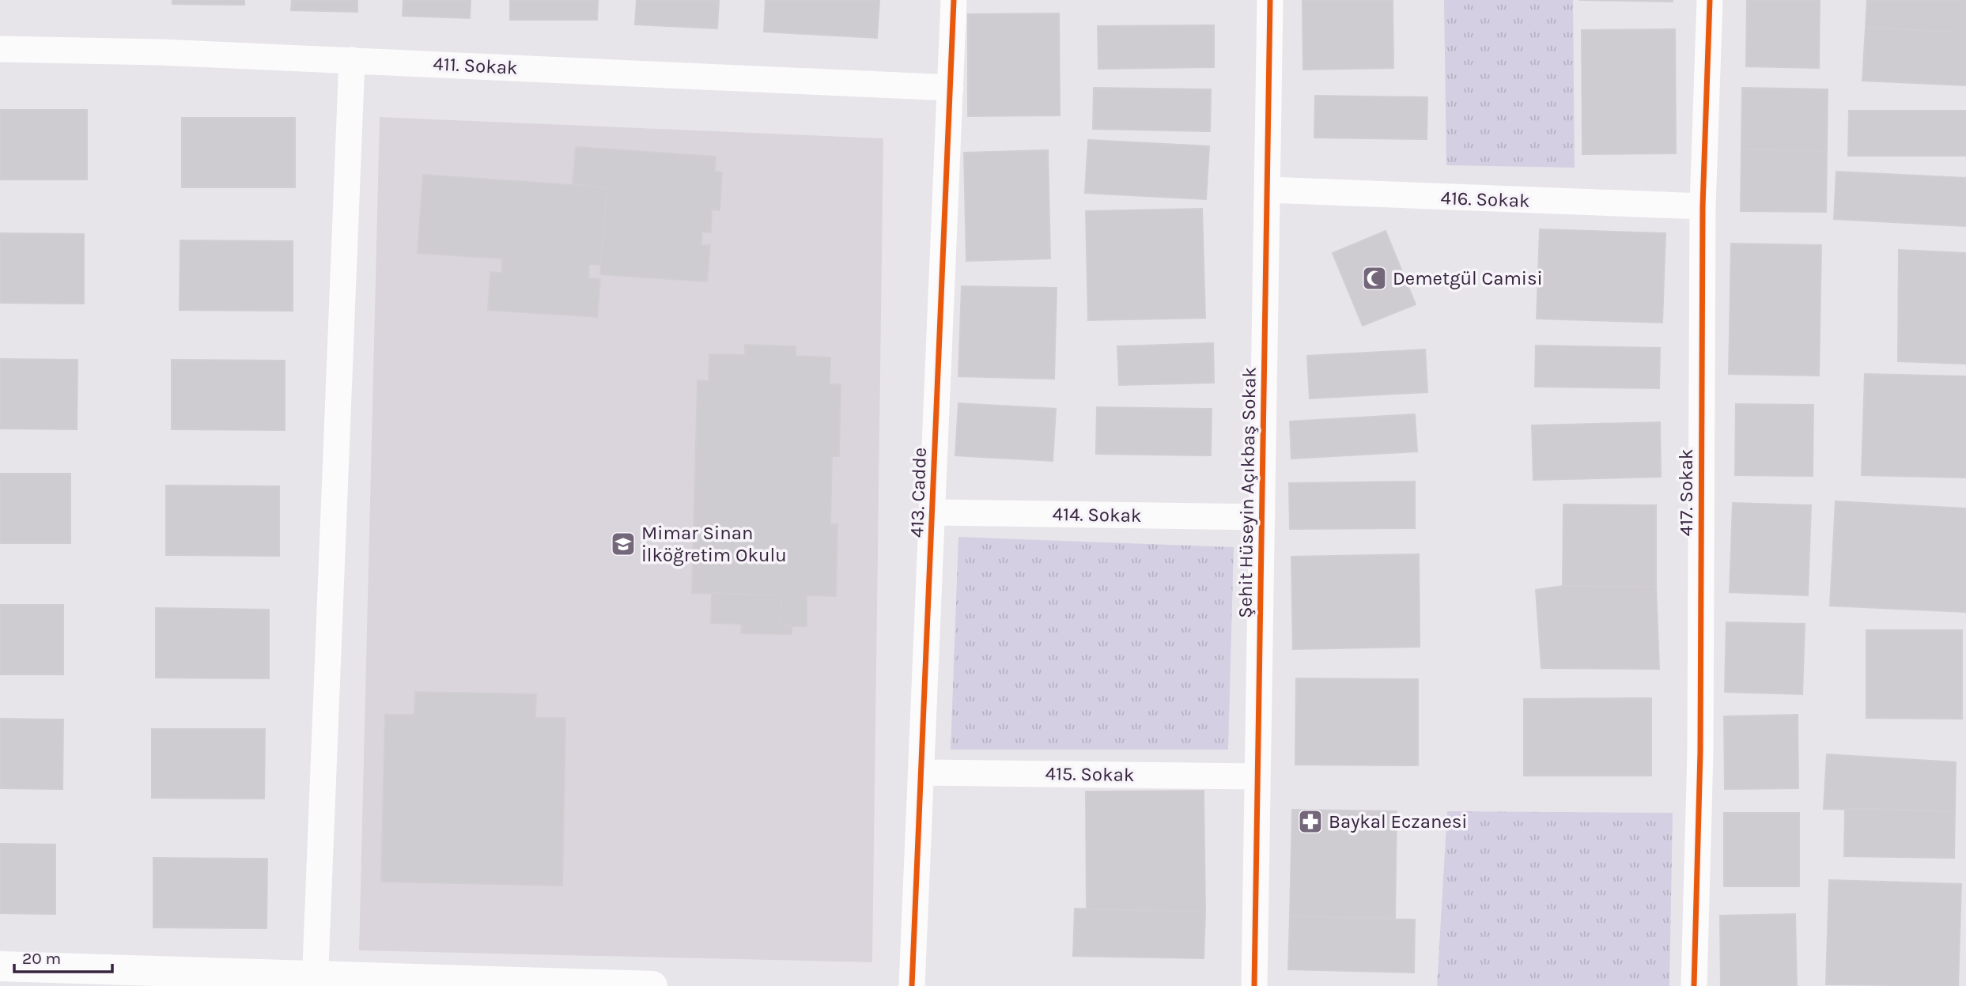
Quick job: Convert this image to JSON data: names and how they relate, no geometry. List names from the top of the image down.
{
  "streets": {
    "street": [
      "411. Sokak",
      "416. Sokak",
      "413. Cadde",
      "Şehit Hüseyin Açıkbaş Sokak",
      "417. Sokak",
      "414. Sokak",
      "415. Sokak"
    ]
  },
  "crossings": [
    ["411. Sokak", "413. Cadde"],
    ["416. Sokak", "Şehit Hüseyin Açıkbaş Sokak"],
    ["416. Sokak", "417. Sokak"],
    ["413. Cadde", "414. Sokak"],
    ["413. Cadde", "415. Sokak"],
    ["Şehit Hüseyin Açıkbaş Sokak", "414. Sokak"],
    ["Şehit Hüseyin Açıkbaş Sokak", "415. Sokak"]
  ],
  "places": {
    "mosque": ["Demetgül Camisi"],
    "school or university": ["Mimar Sinan İlköğretim Okulu"],
    "pharmacy": ["Baykal Eczanesi"]
  },
  "scale_bar": "20 m"
}
